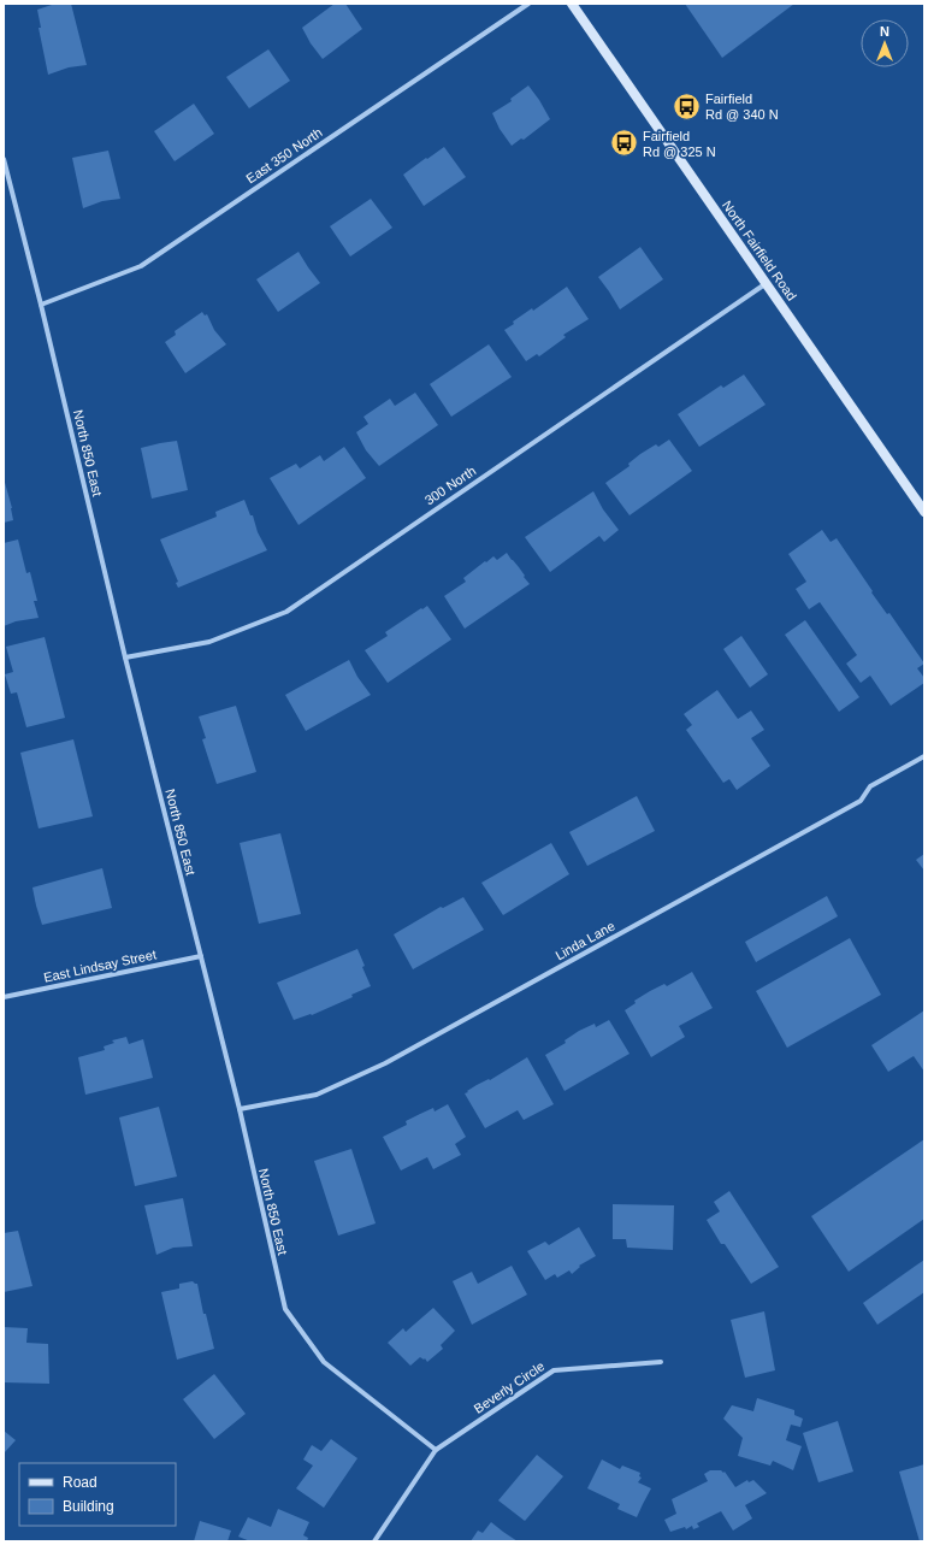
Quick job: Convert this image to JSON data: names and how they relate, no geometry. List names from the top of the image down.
{
  "streets": {
    "main road": ["North Fairfield Road"],
    "street": [
      "East 350 North",
      "North 850 East",
      "300 North",
      "Linda Lane",
      "East Lindsay Street",
      "Beverly Circle"
    ]
  },
  "crossings": [
    ["East 350 North", "North 850 East"],
    ["North Fairfield Road", "300 North"],
    ["North 850 East", "300 North"],
    ["North 850 East", "Linda Lane"],
    ["North 850 East", "East Lindsay Street"],
    ["North 850 East", "Beverly Circle"]
  ],
  "places": {
    "bus stop": ["Fairfield Rd @ 340 N", "Fairfield Rd @ 325 N"]
  },
  "legend": ["Road", "Building"],
  "north": "top"
}
